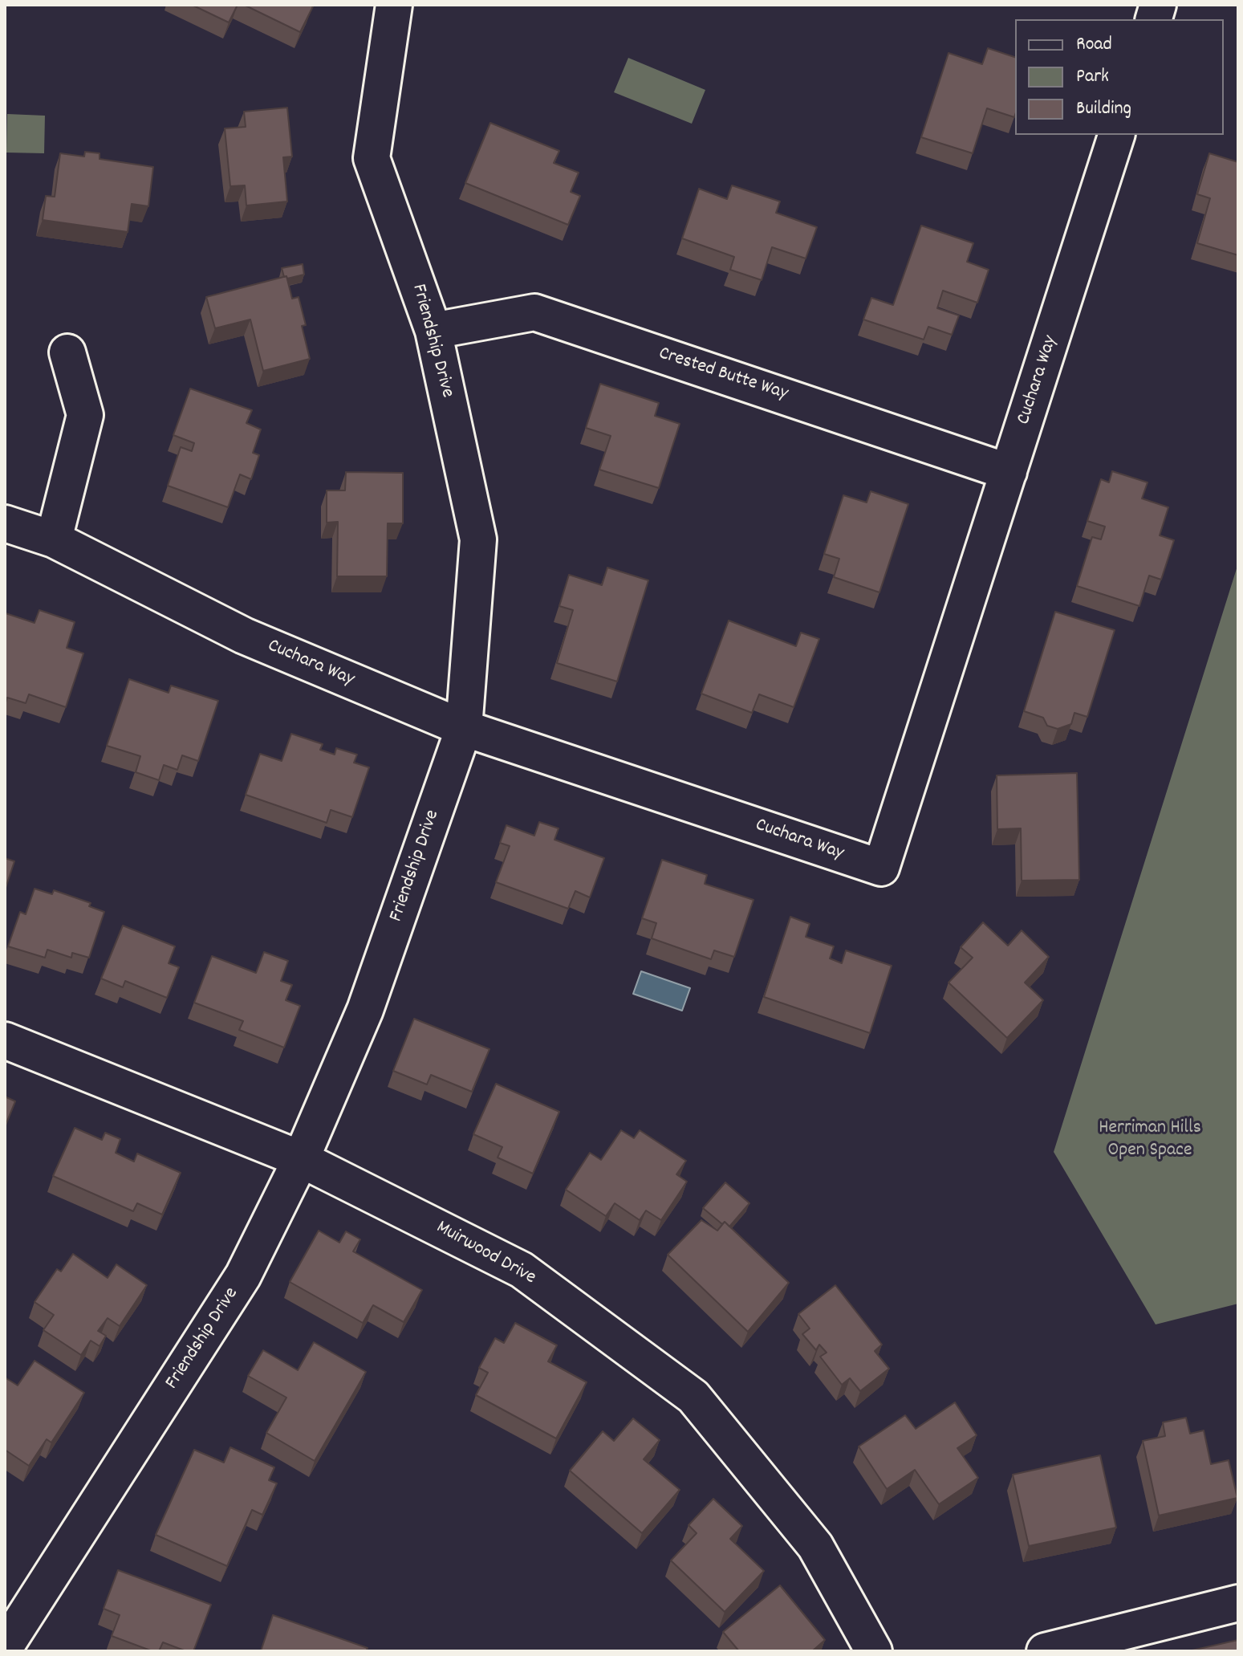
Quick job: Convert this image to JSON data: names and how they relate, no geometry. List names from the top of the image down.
{
  "streets": {
    "street": [
      "Friendship Drive",
      "Crested Butte Way",
      "Cuchara Way",
      "Muirwood Drive"
    ]
  },
  "crossings": [
    ["Friendship Drive", "Crested Butte Way"],
    ["Friendship Drive", "Cuchara Way"],
    ["Friendship Drive", "Muirwood Drive"],
    ["Crested Butte Way", "Cuchara Way"]
  ],
  "parks": ["Herriman Hills Open Space"],
  "legend": ["Road", "Park", "Building"]
}
